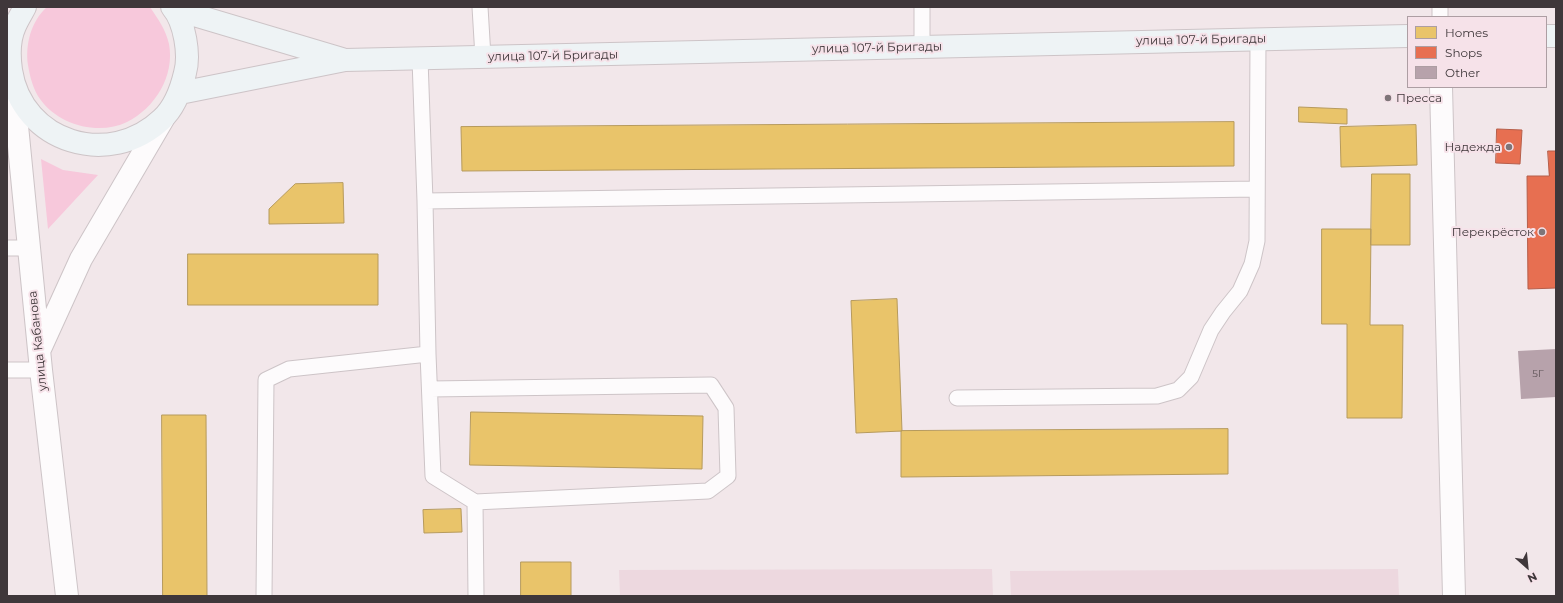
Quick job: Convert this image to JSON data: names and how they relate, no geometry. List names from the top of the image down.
{
  "streets": {
    "main road": ["улица 107-й Бригады"],
    "street": ["улица Кабанова"]
  },
  "places": ["Пресса", "Надежда", "Перекрёсток"],
  "house_numbers": ["5Г"],
  "legend": ["Homes", "Shops", "Other"],
  "north": "bottom right"
}
